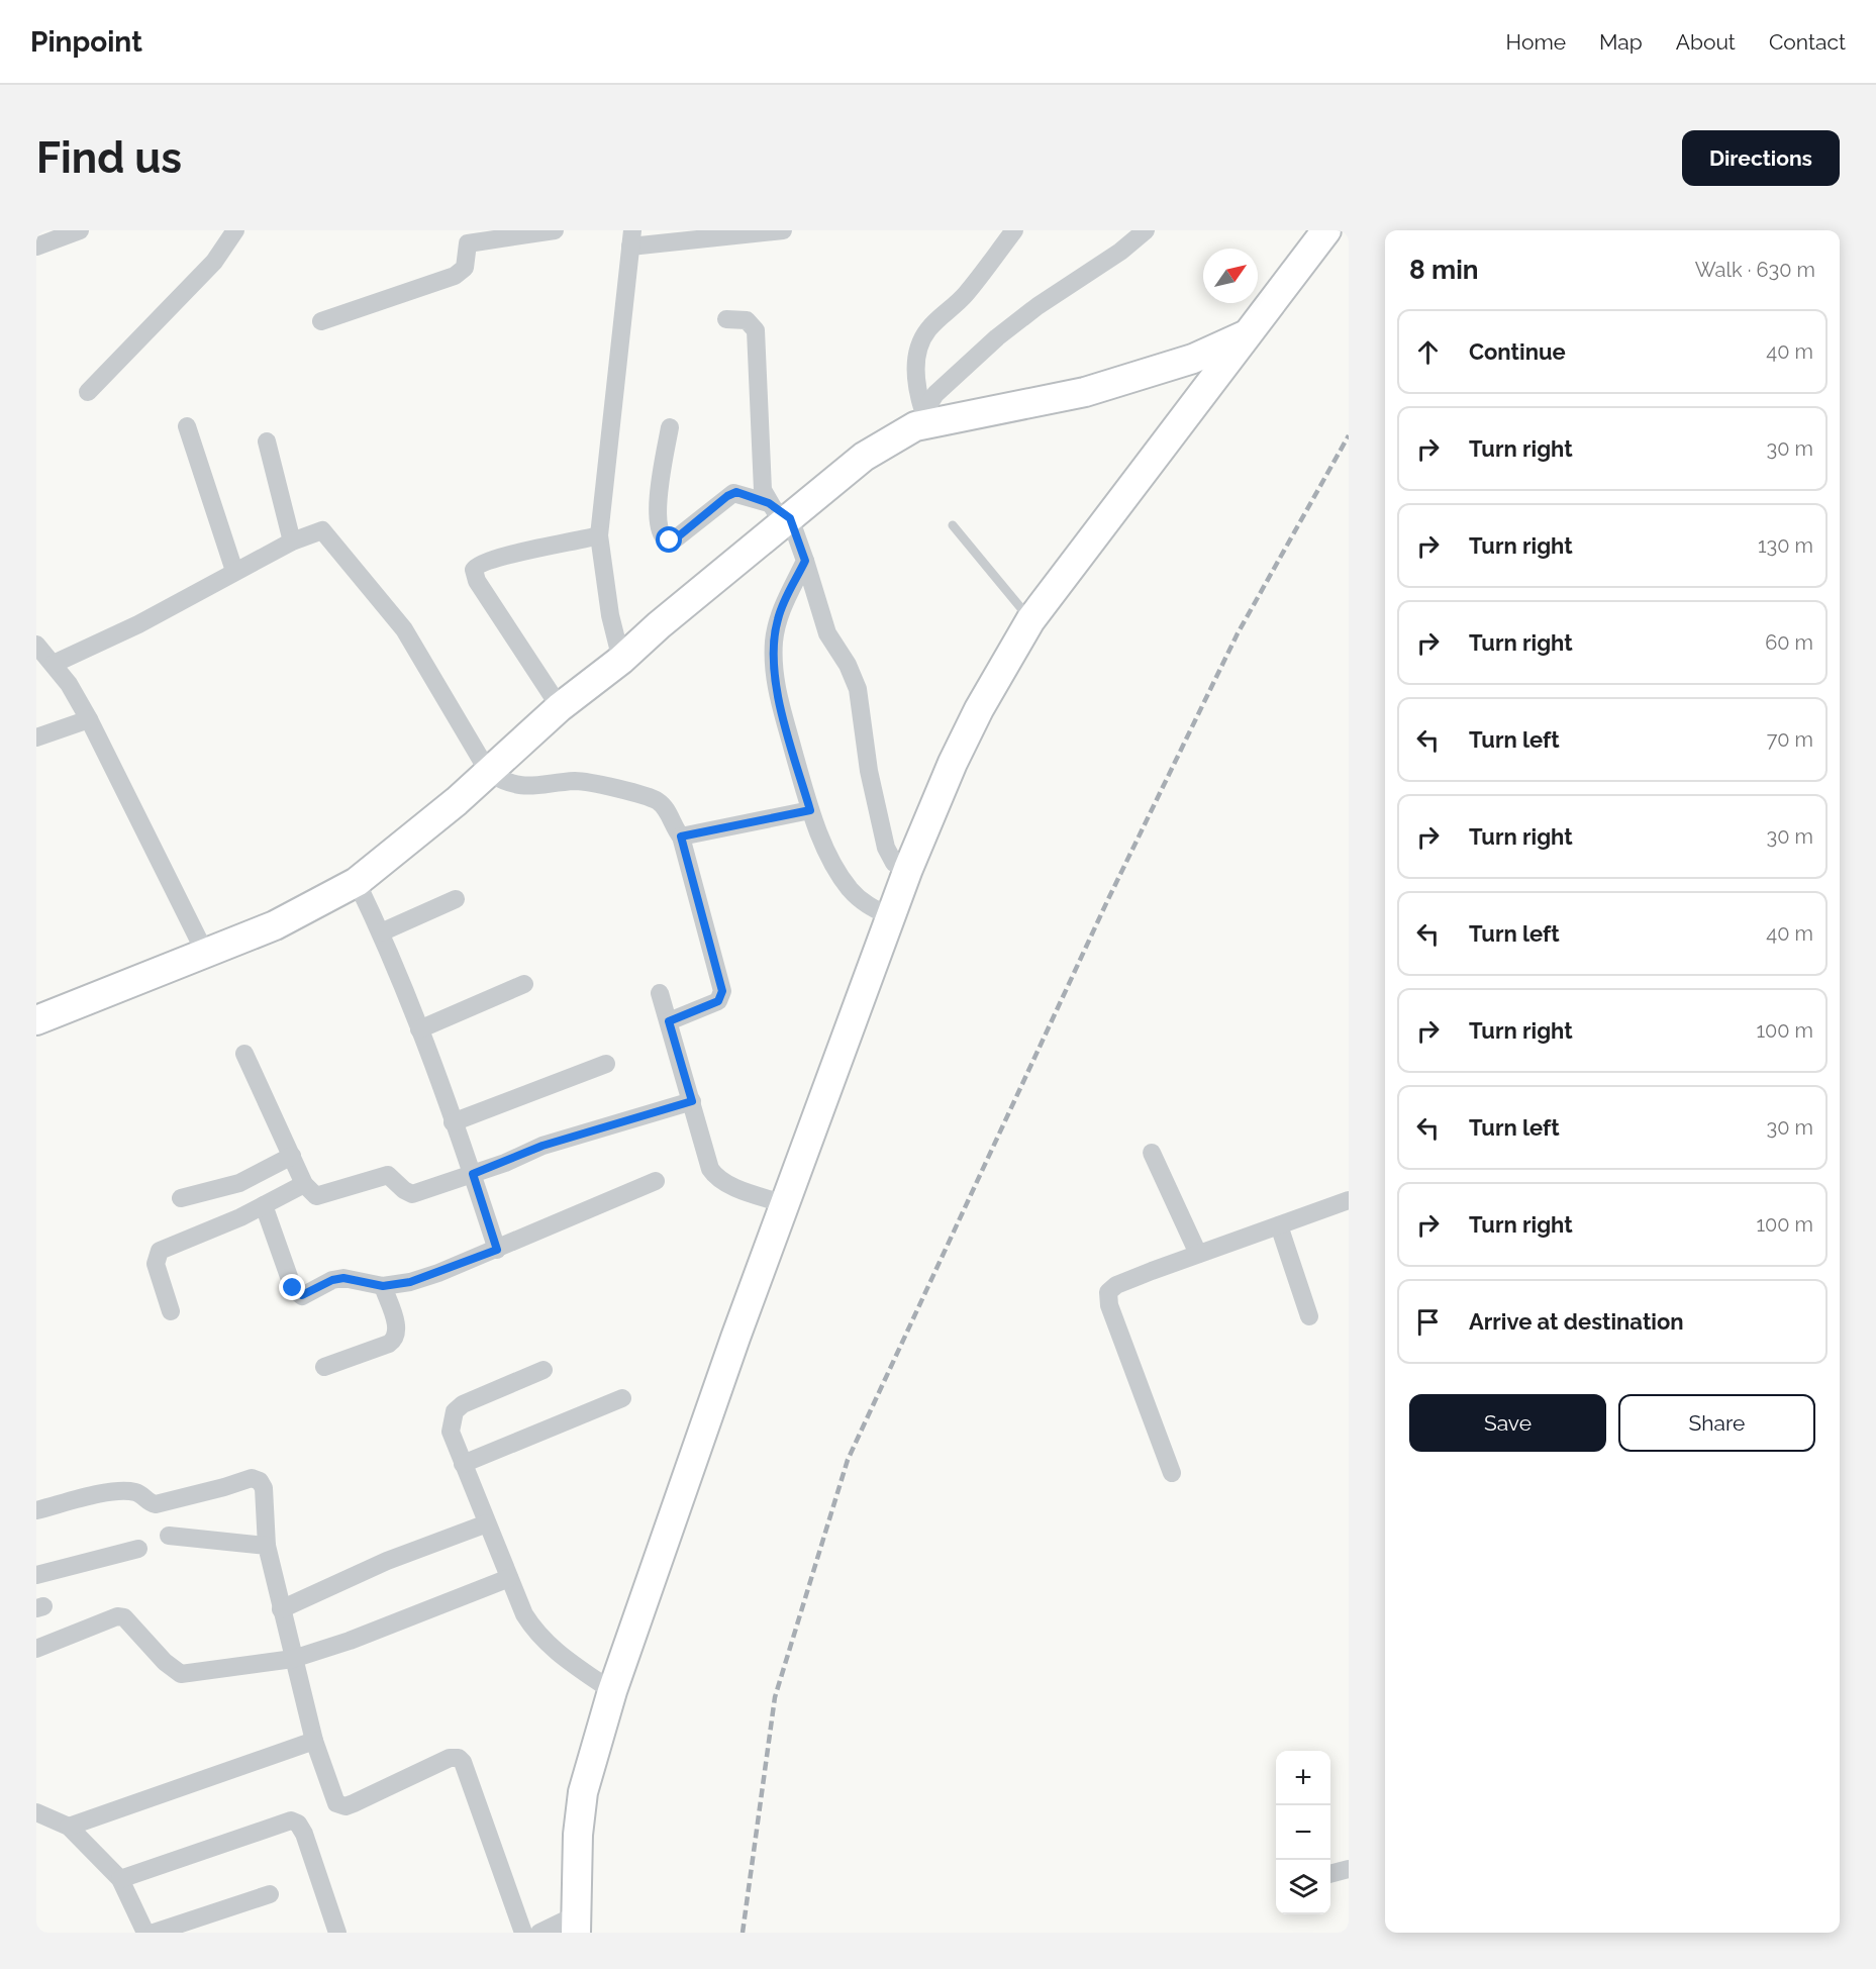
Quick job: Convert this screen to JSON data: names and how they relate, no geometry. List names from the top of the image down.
{
  "north": "top right",
  "page": {
    "header": "Pinpoint",
    "nav": [
      "Home",
      "Map",
      "About",
      "Contact"
    ],
    "buttons": [
      "Directions",
      ["Save", "Share"]
    ],
    "title": "Find us",
    "heading": ["8 min", "Walk · 630 m"],
    "list": [
      ["Continue", "40 m"],
      ["Turn right", "30 m"],
      ["Turn right", "130 m"],
      ["Turn right", "60 m"],
      ["Turn left", "70 m"],
      ["Turn right", "30 m"],
      ["Turn left", "40 m"],
      ["Turn right", "100 m"],
      ["Turn left", "30 m"],
      ["Turn right", "100 m"],
      "Arrive at destination"
    ],
    "map_buttons": ["+", "−"]
  }
}
